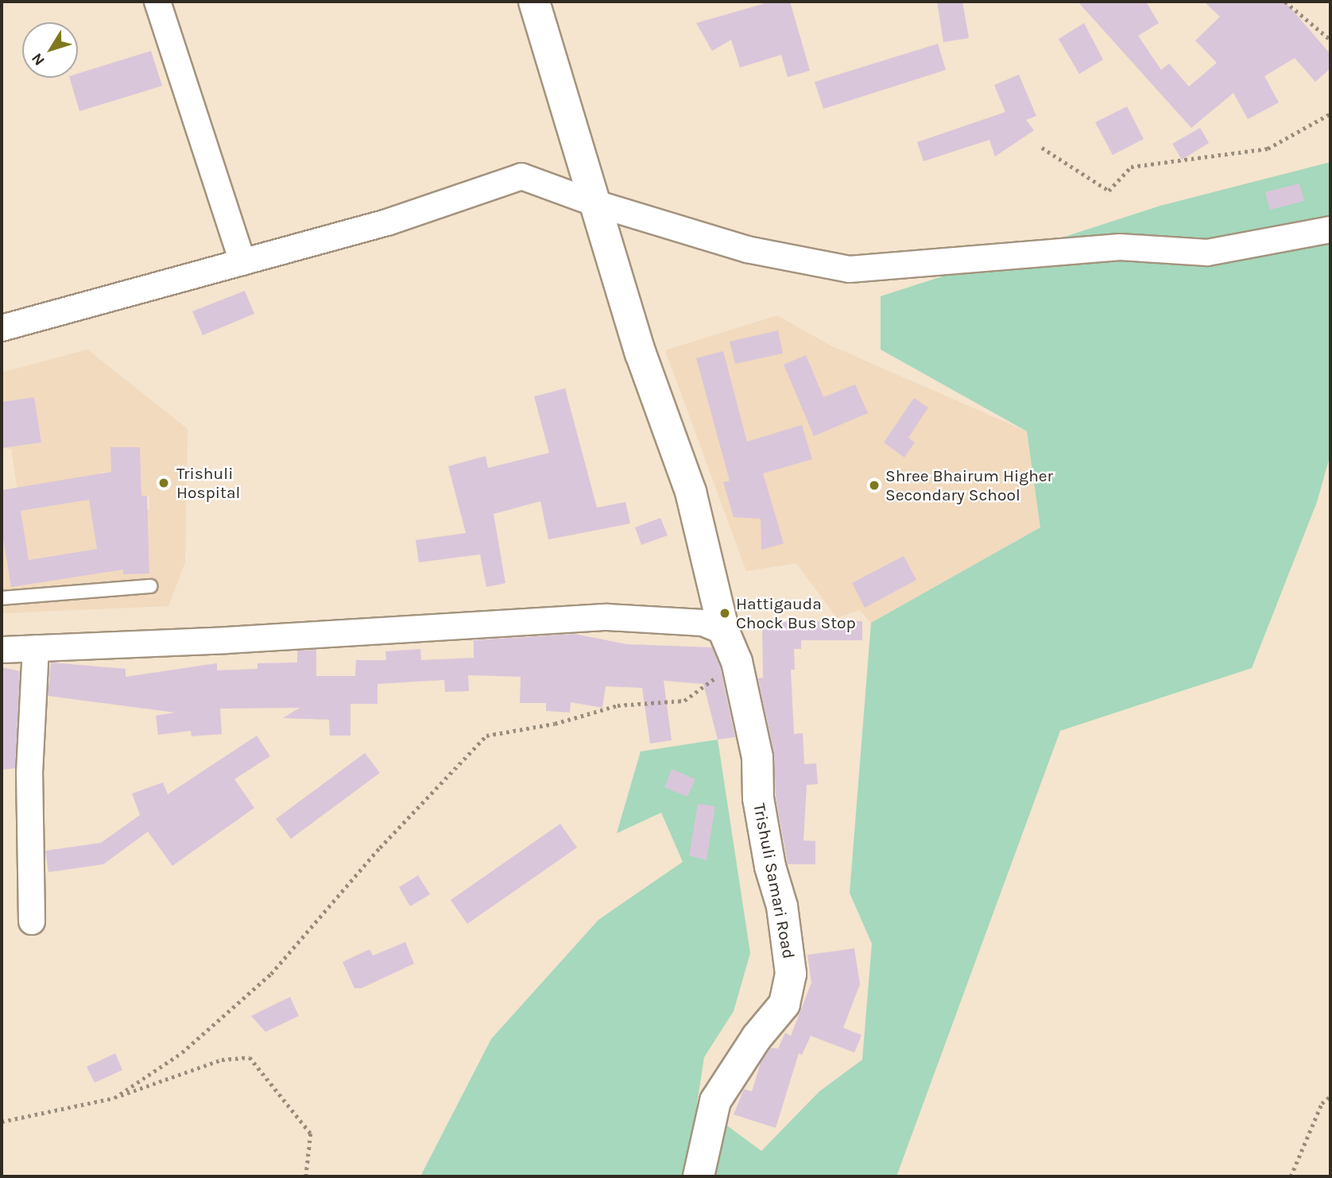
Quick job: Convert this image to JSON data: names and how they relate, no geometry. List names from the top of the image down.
{
  "streets": {
    "street": ["Trishuli Samari Road"]
  },
  "places": ["Trishuli Hospital", "Shree Bhairum Higher Secondary School", "Hattigauda Chock Bus Stop"],
  "north": "bottom left"
}
